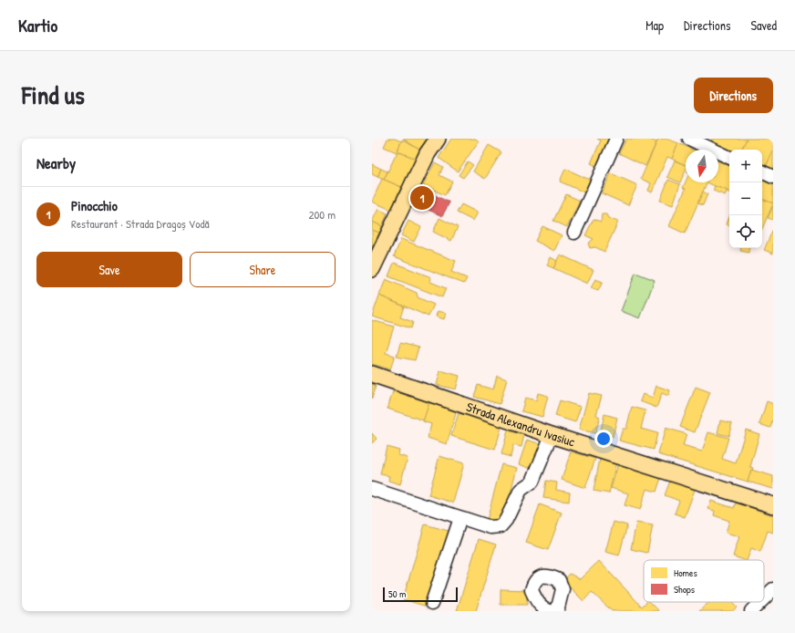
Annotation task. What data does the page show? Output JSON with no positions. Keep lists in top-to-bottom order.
{
  "streets": {
    "main road": ["Strada Alexandru Ivasiuc"]
  },
  "legend": ["Homes", "Shops"],
  "scale_bar": "50 m",
  "north": "bottom",
  "page": {
    "header": "Kartio",
    "nav": ["Map", "Directions", "Saved"],
    "title": "Find us",
    "buttons": [
      "Directions",
      ["Save", "Share"]
    ],
    "heading": "Nearby",
    "map_buttons": ["+", "−"],
    "pins": "1",
    "list": [
      {
        "mark": "1",
        "name": "Pinocchio",
        "note": "Restaurant · Strada Dragoș Vodă",
        "value": "200 m"
      }
    ],
    "scale": "50 m"
  }
}
